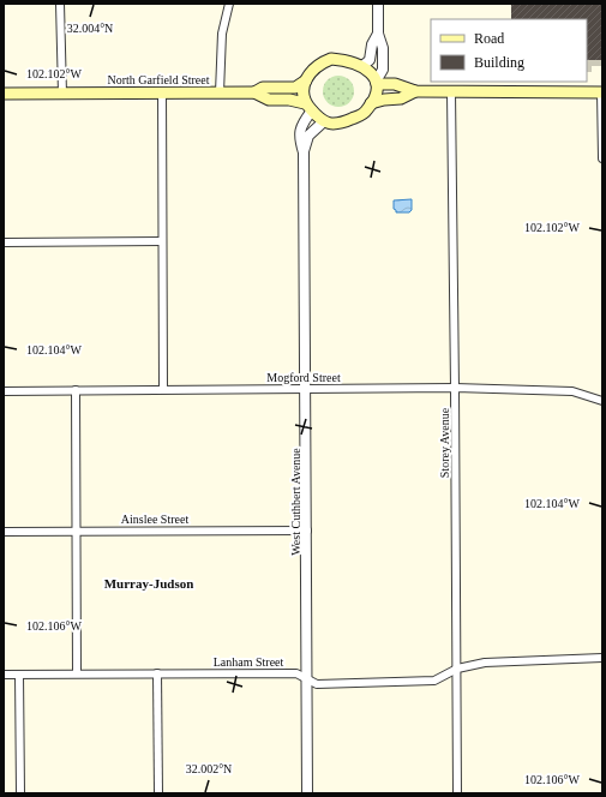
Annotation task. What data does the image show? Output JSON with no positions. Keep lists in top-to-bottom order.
{
  "streets": {
    "main road": ["North Garfield Street"],
    "street": [
      "Mogford Street",
      "Storey Avenue",
      "West Cuthbert Avenue",
      "Ainslee Street",
      "Lanham Street"
    ]
  },
  "crossings": [
    ["Mogford Street", "Storey Avenue"],
    ["Mogford Street", "West Cuthbert Avenue"],
    ["Storey Avenue", "Lanham Street"],
    ["West Cuthbert Avenue", "Ainslee Street"],
    ["West Cuthbert Avenue", "Lanham Street"]
  ],
  "districts": ["Murray-Judson"],
  "legend": ["Road", "Building"],
  "coordinates": [
    "32.004°N",
    "102.102°W",
    "102.104°W",
    "102.106°W",
    "32.002°N"
  ]
}
